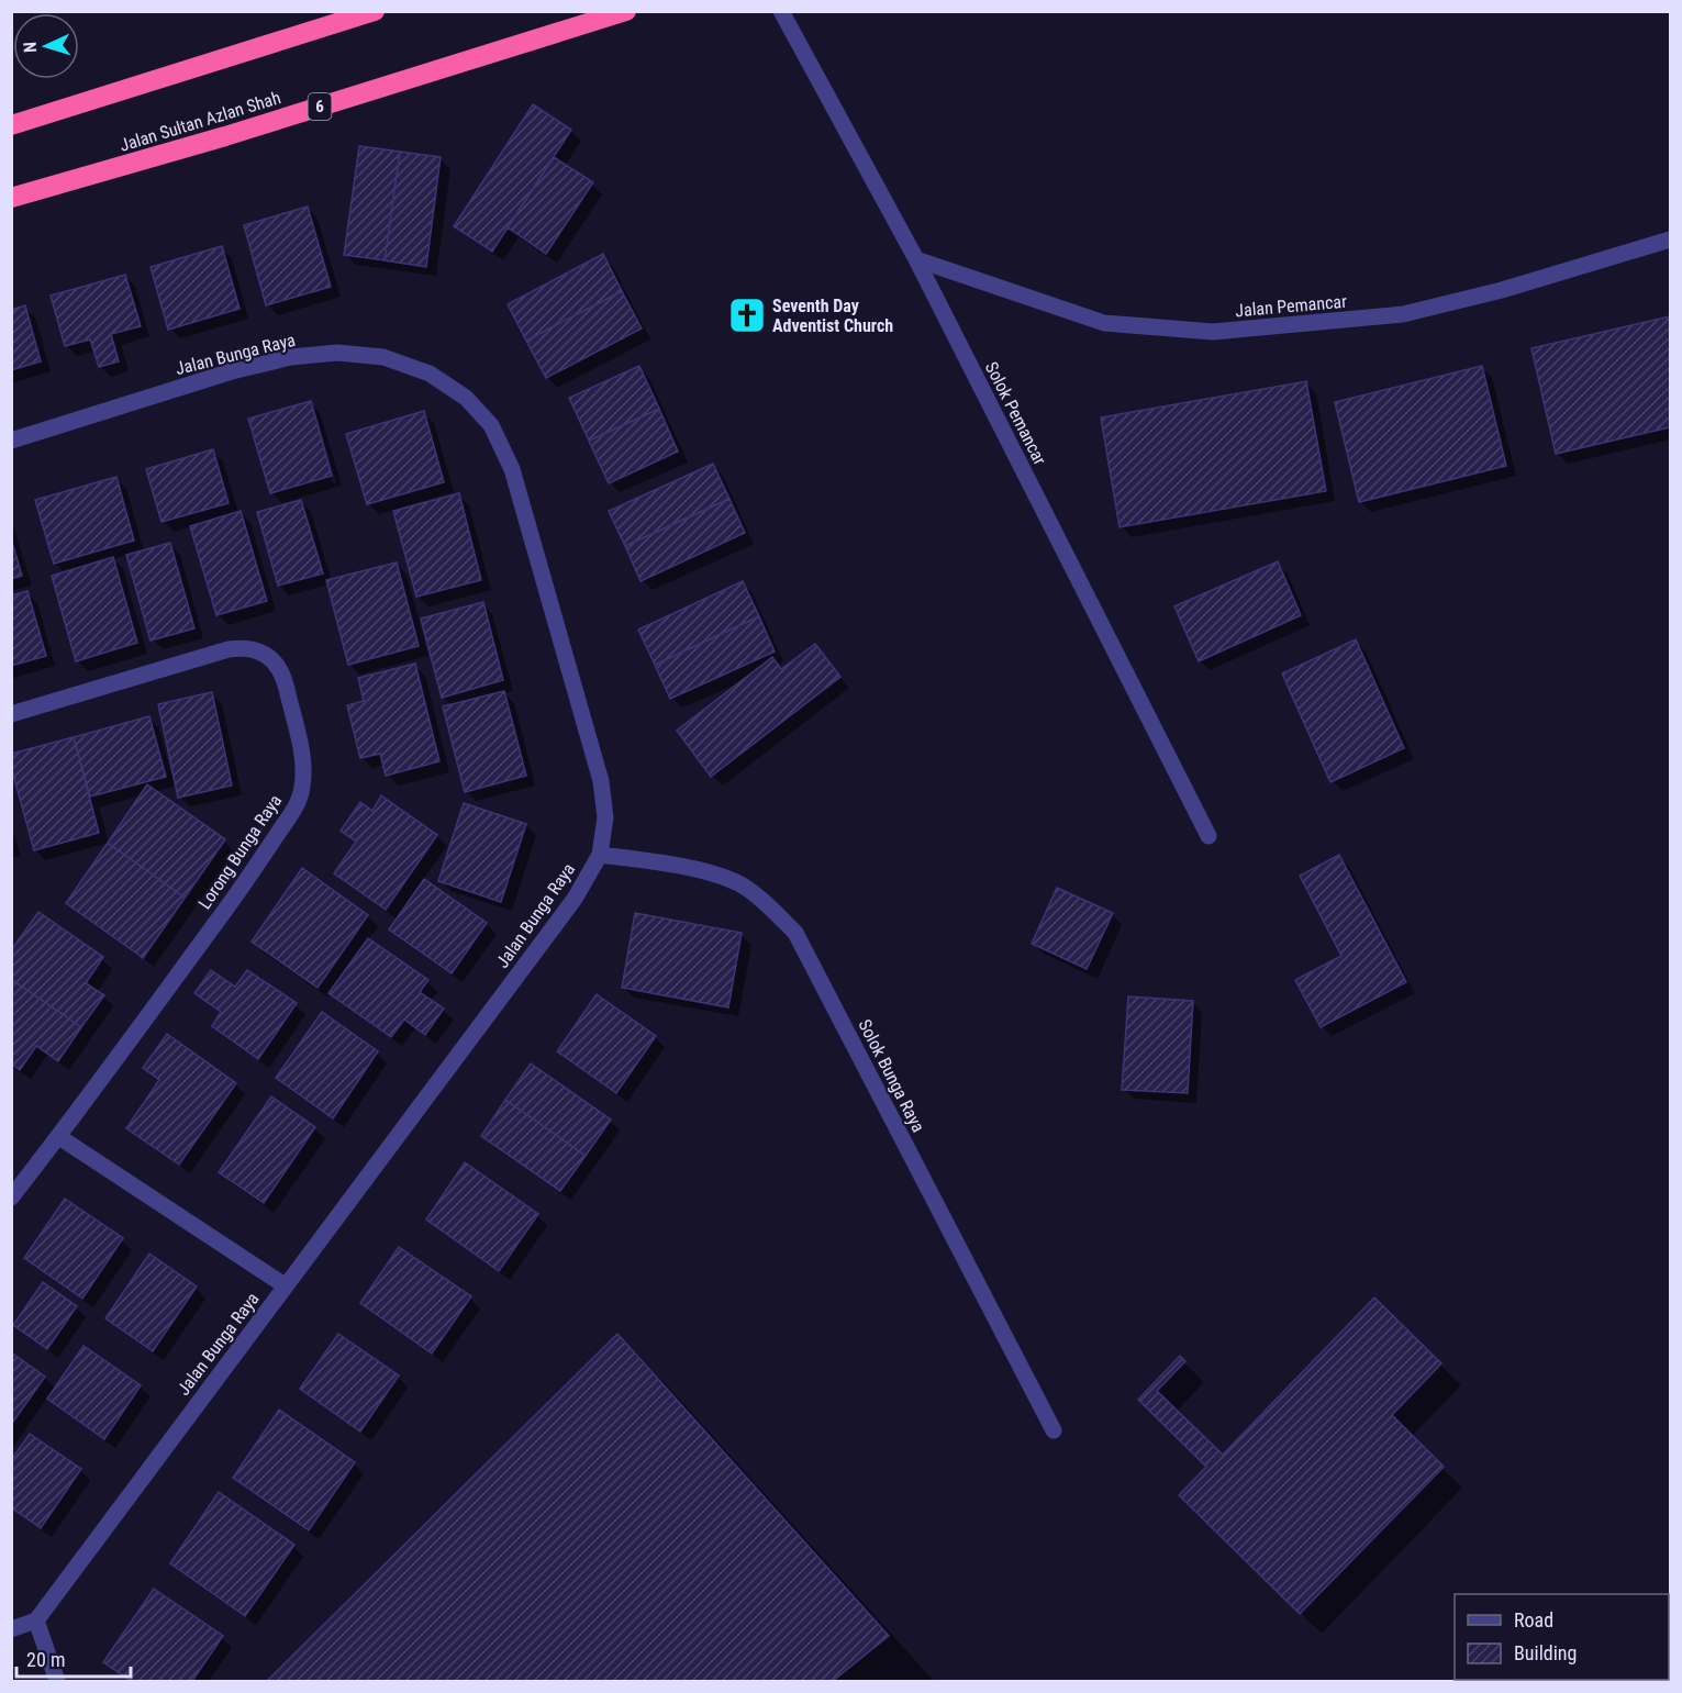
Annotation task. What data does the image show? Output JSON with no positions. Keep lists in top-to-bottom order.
{
  "streets": {
    "highway": ["6", "Jalan Sultan Azlan Shah"],
    "street": [
      "Jalan Pemancar",
      "Jalan Bunga Raya",
      "Solok Pemancar",
      "Lorong Bunga Raya",
      "Solok Bunga Raya"
    ]
  },
  "crossings": [
    ["Jalan Pemancar", "Solok Pemancar"],
    ["Jalan Bunga Raya", "Solok Bunga Raya"]
  ],
  "places": {
    "church": ["Seventh Day Adventist Church"]
  },
  "legend": ["Road", "Building"],
  "scale_bar": "20 m",
  "north": "left"
}
